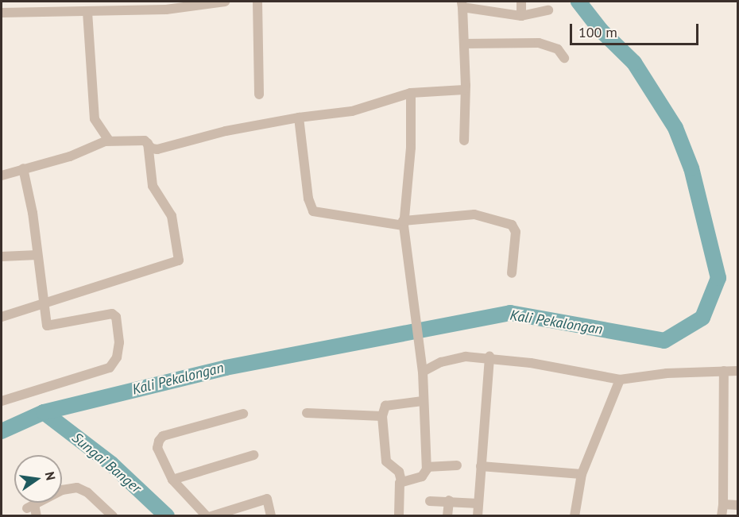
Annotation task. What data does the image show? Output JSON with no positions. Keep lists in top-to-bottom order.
{
  "water": ["Kali Pekalongan", "Sungai Banger"],
  "scale_bar": "100 m",
  "north": "right"
}
